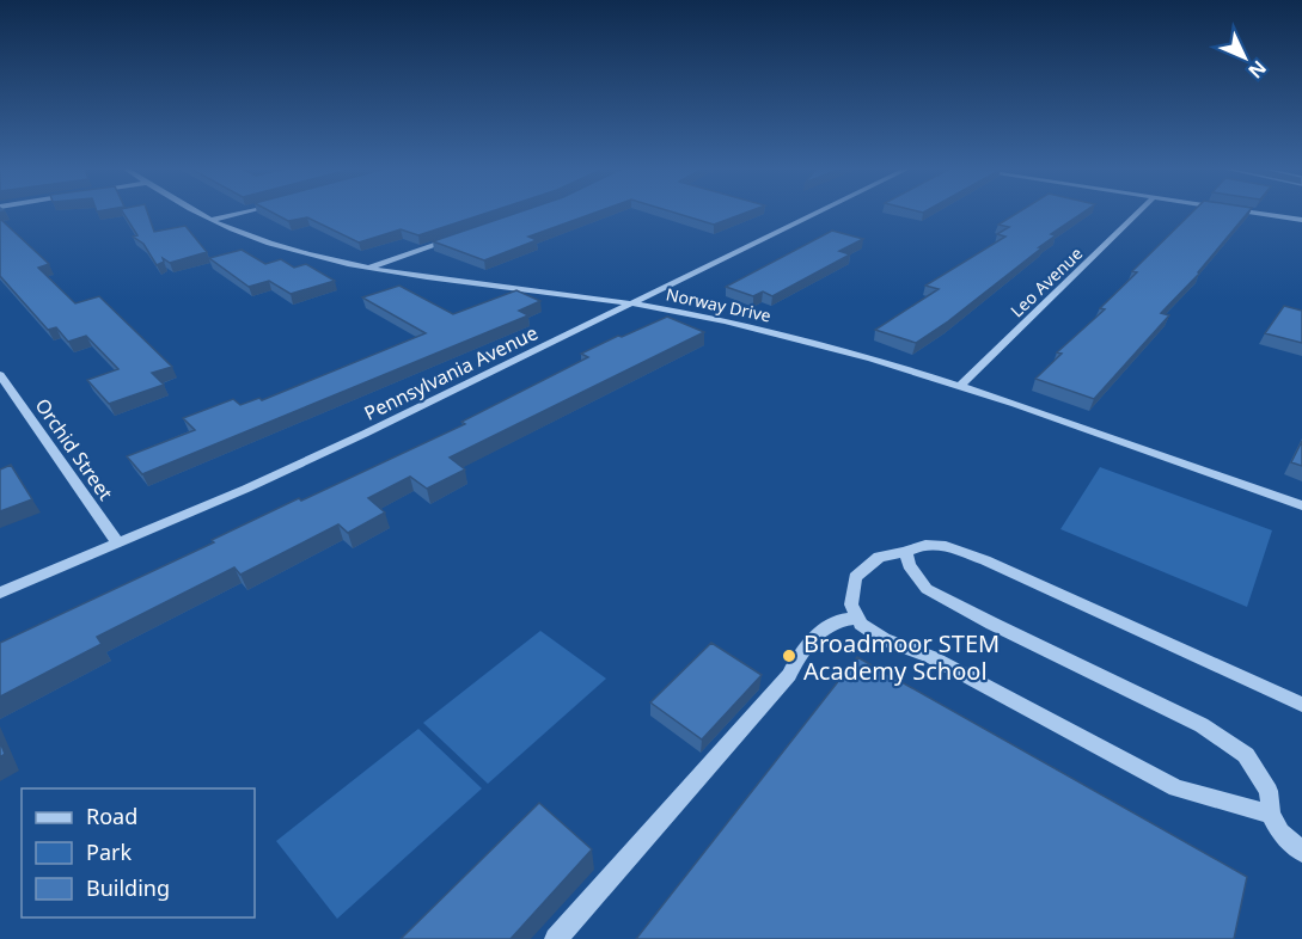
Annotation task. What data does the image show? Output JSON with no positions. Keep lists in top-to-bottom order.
{
  "streets": {
    "street": [
      "Leo Avenue",
      "Norway Drive",
      "Pennsylvania Avenue",
      "Orchid Street"
    ]
  },
  "crossings": [
    ["Leo Avenue", "Norway Drive"],
    ["Norway Drive", "Pennsylvania Avenue"],
    ["Pennsylvania Avenue", "Orchid Street"]
  ],
  "places": ["Broadmoor STEM Academy School"],
  "legend": ["Road", "Park", "Building"],
  "north": "bottom right"
}
